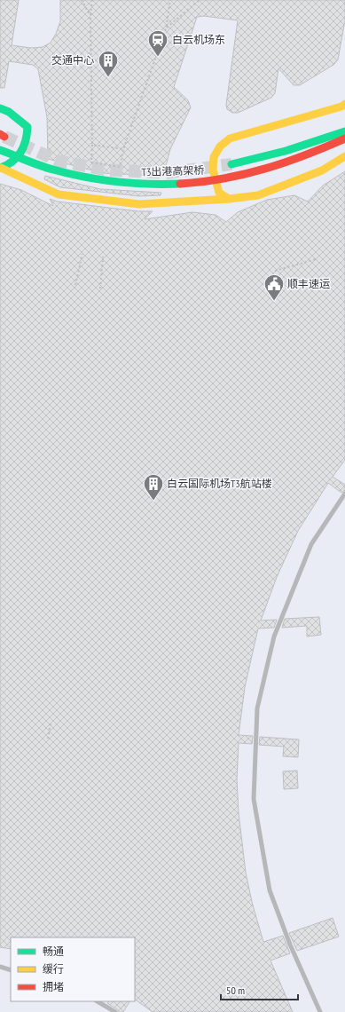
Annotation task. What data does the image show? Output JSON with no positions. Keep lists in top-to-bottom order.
{
  "streets": {
    "main road": ["T3出港高架桥"]
  },
  "places": {
    "station": ["白云机场东"],
    "building": ["交通中心", "白云国际机场T3航站楼"],
    "public building": ["顺丰速运"]
  },
  "legend": ["畅通", "缓行", "拥堵"],
  "scale_bar": "50 m"
}
